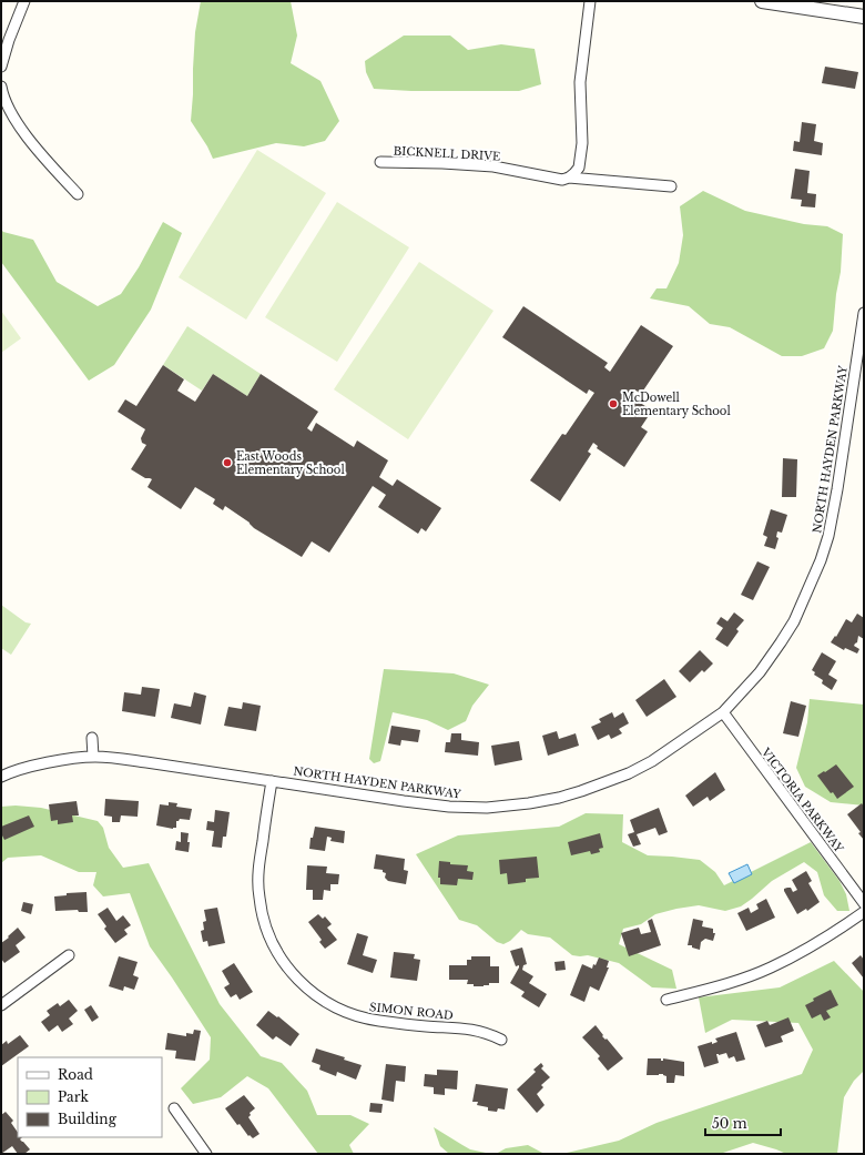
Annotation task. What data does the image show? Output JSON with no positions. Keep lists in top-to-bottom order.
{
  "streets": {
    "street": [
      "BICKNELL DRIVE",
      "NORTH HAYDEN PARKWAY",
      "VICTORIA PARKWAY",
      "SIMON ROAD"
    ]
  },
  "crossings": [
    ["NORTH HAYDEN PARKWAY", "VICTORIA PARKWAY"],
    ["NORTH HAYDEN PARKWAY", "SIMON ROAD"]
  ],
  "places": ["McDowell Elementary School", "East Woods Elementary School"],
  "legend": ["Road", "Park", "Building"],
  "scale_bar": "50 m"
}
